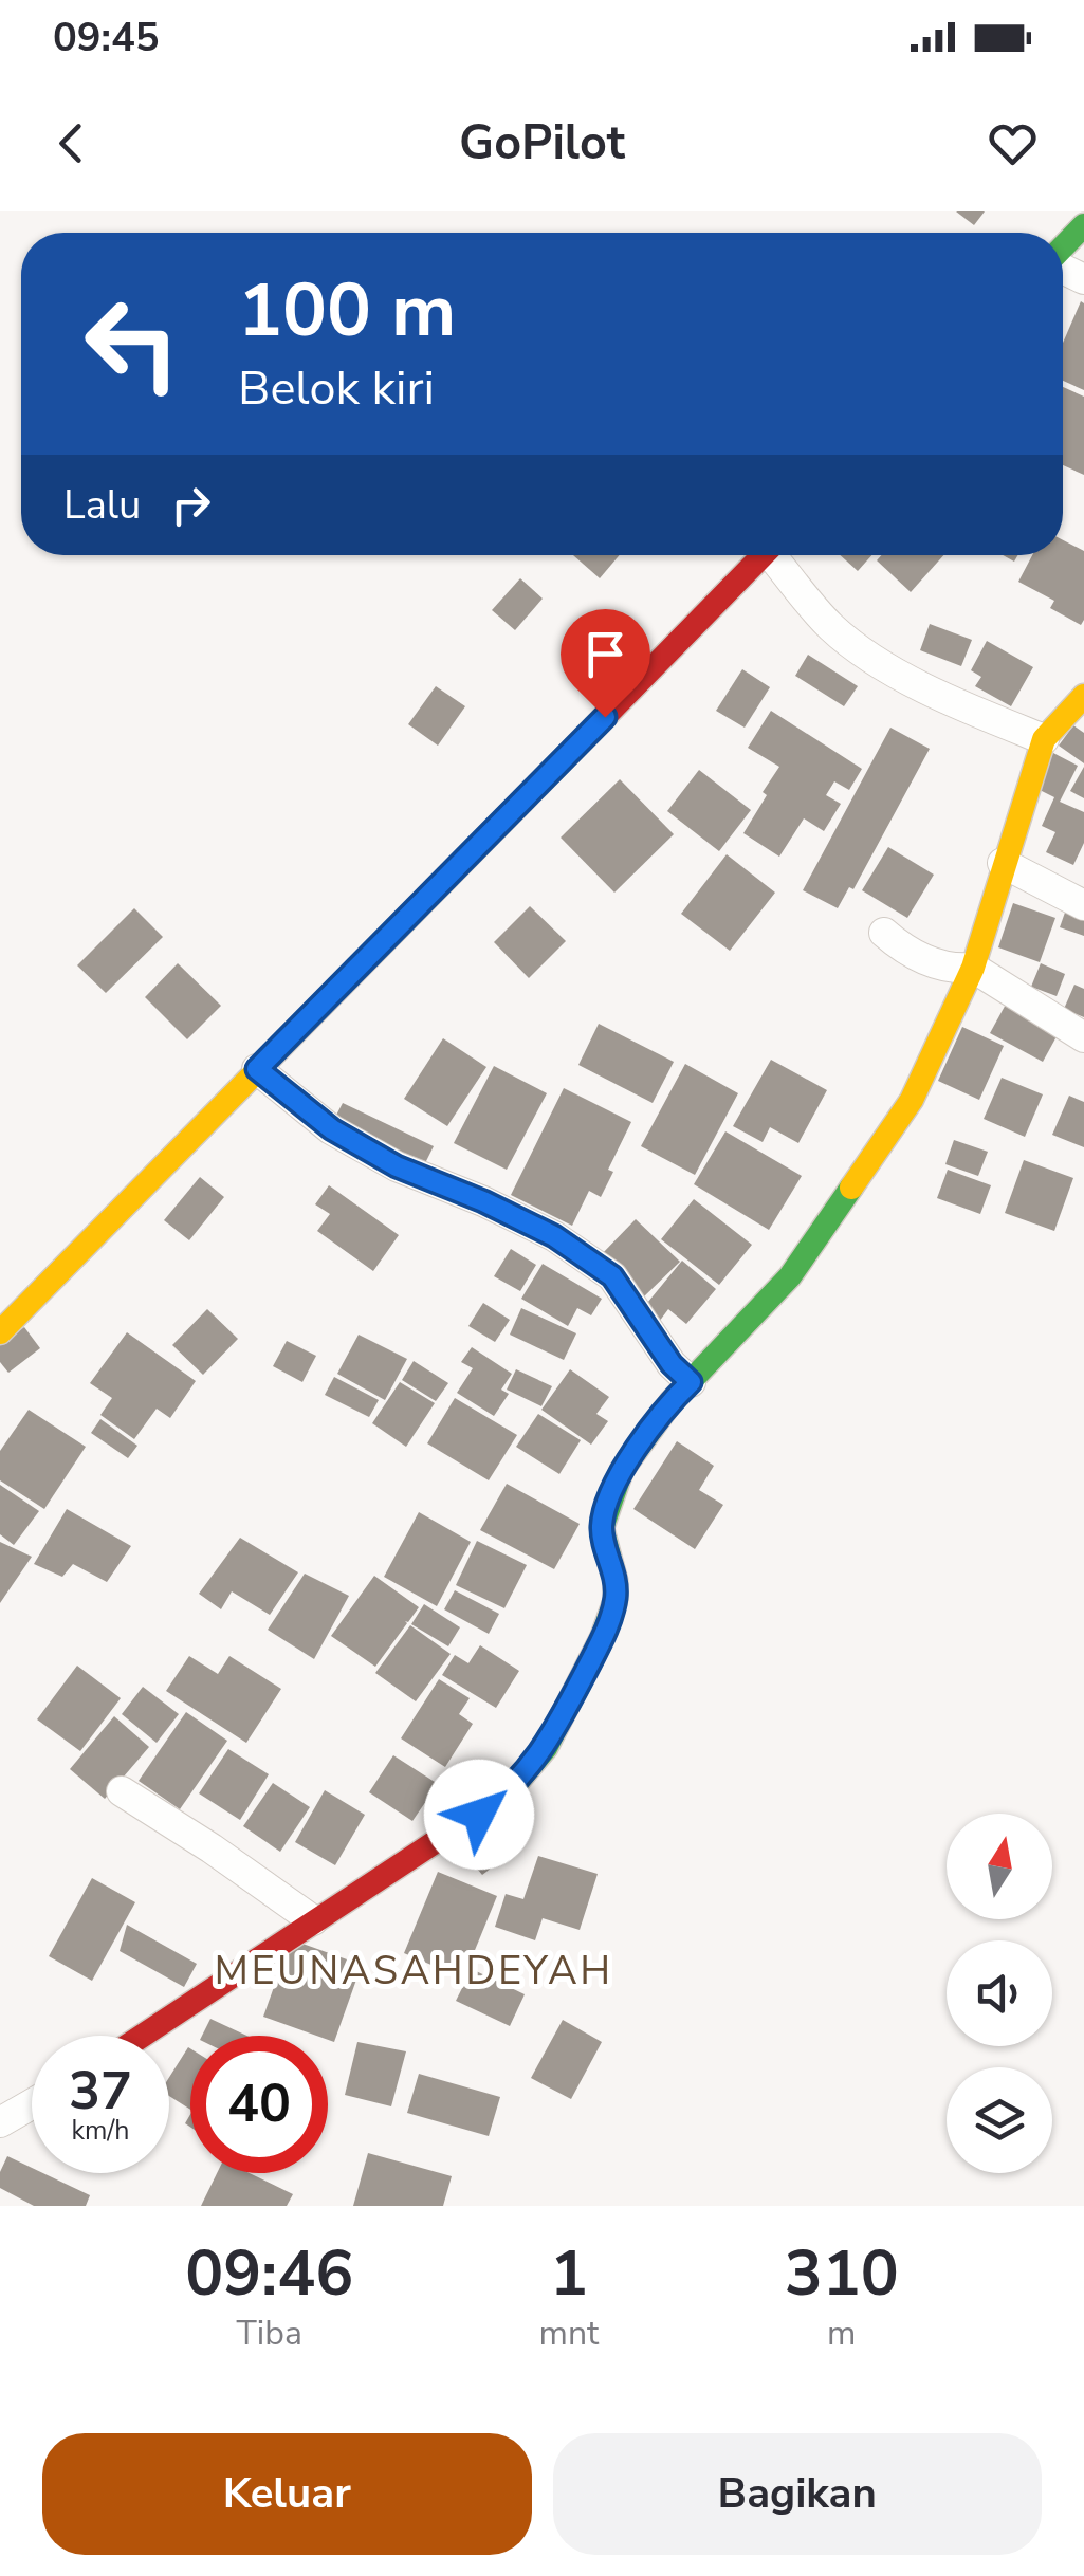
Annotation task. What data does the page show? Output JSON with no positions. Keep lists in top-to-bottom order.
{
  "districts": ["MEUNASAHDEYAH"],
  "north": "top",
  "page": {
    "status": "09:45",
    "header": "GoPilot",
    "turn": ["100 m", "Belok kiri"],
    "then": "Lalu",
    "speed": "37 km/h",
    "limit": "40",
    "eta": [
      "09:46",
      "Tiba",
      "1",
      "mnt",
      "310",
      "m"
    ],
    "buttons": ["Keluar", "Bagikan"]
  }
}
